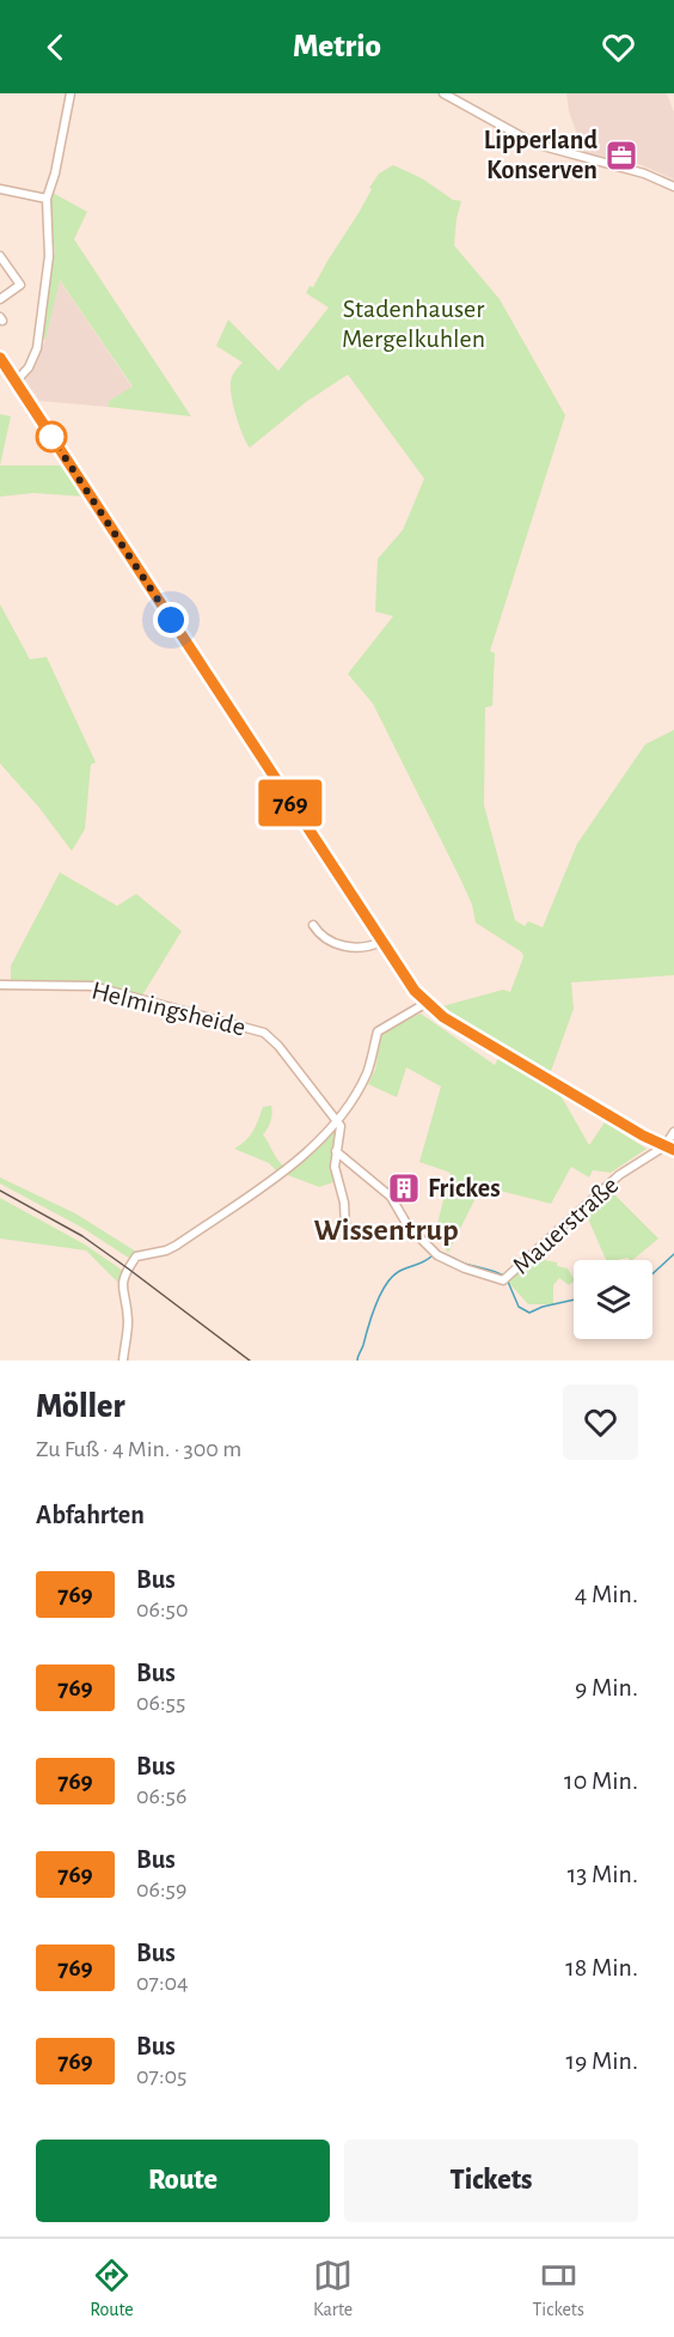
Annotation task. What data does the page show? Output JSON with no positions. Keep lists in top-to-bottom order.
{
  "streets": {
    "street": ["Helmingsheide", "Mauerstraße"]
  },
  "districts": ["Wissentrup"],
  "parks": ["Stadenhauser Mergelkuhlen"],
  "places": {
    "office": ["Lipperland Konserven"],
    "building": ["Frickes"]
  },
  "lines": ["bus line 769"],
  "page": {
    "header": "Metrio",
    "on_map": "769",
    "heading": [
      ["Möller", "Zu Fuß · 4 Min. · 300 m"],
      "Abfahrten"
    ],
    "list": [
      {
        "mark": "769",
        "name": "Bus",
        "note": "06:50",
        "value": "4 Min."
      },
      {
        "mark": "769",
        "name": "Bus",
        "note": "06:55",
        "value": "9 Min."
      },
      {
        "mark": "769",
        "name": "Bus",
        "note": "06:56",
        "value": "10 Min."
      },
      {
        "mark": "769",
        "name": "Bus",
        "note": "06:59",
        "value": "13 Min."
      },
      {
        "mark": "769",
        "name": "Bus",
        "note": "07:04",
        "value": "18 Min."
      },
      {
        "mark": "769",
        "name": "Bus",
        "note": "07:05",
        "value": "19 Min."
      }
    ],
    "buttons": ["Route", "Tickets"],
    "tabs": ["Route", "Karte", "Tickets"]
  }
}
